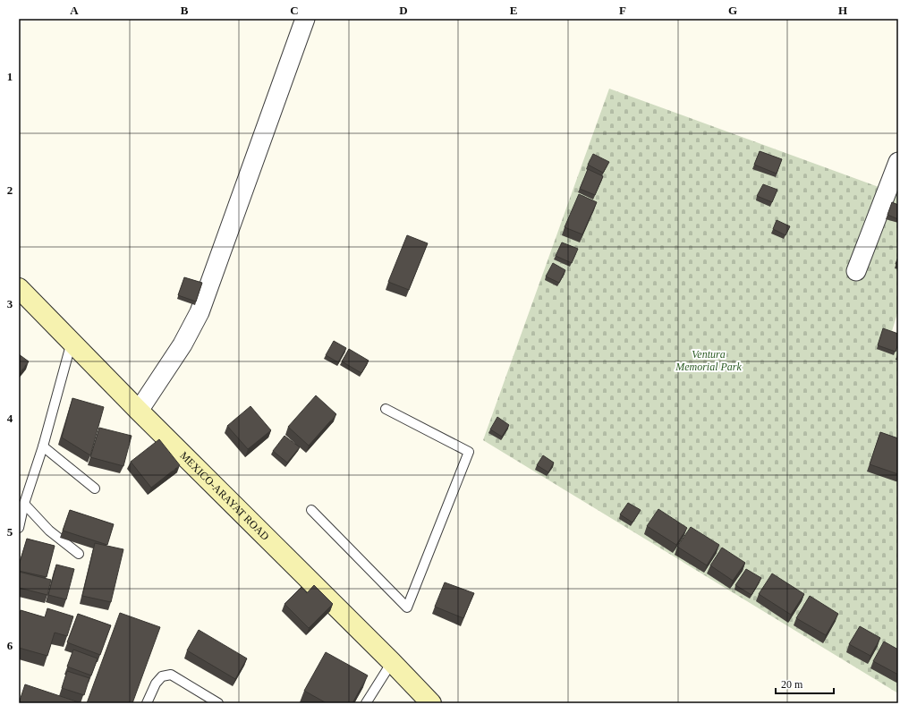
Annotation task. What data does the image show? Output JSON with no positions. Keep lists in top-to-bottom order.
{
  "streets": {
    "main road": ["MEXICO-ARAYAT ROAD"]
  },
  "parks": ["Ventura Memorial Park"],
  "scale_bar": "20 m",
  "grid": {
    "columns": [
      "A",
      "B",
      "C",
      "D",
      "E",
      "F",
      "G",
      "H"
    ],
    "rows": [
      "1",
      "2",
      "3",
      "4",
      "5",
      "6"
    ]
  }
}
